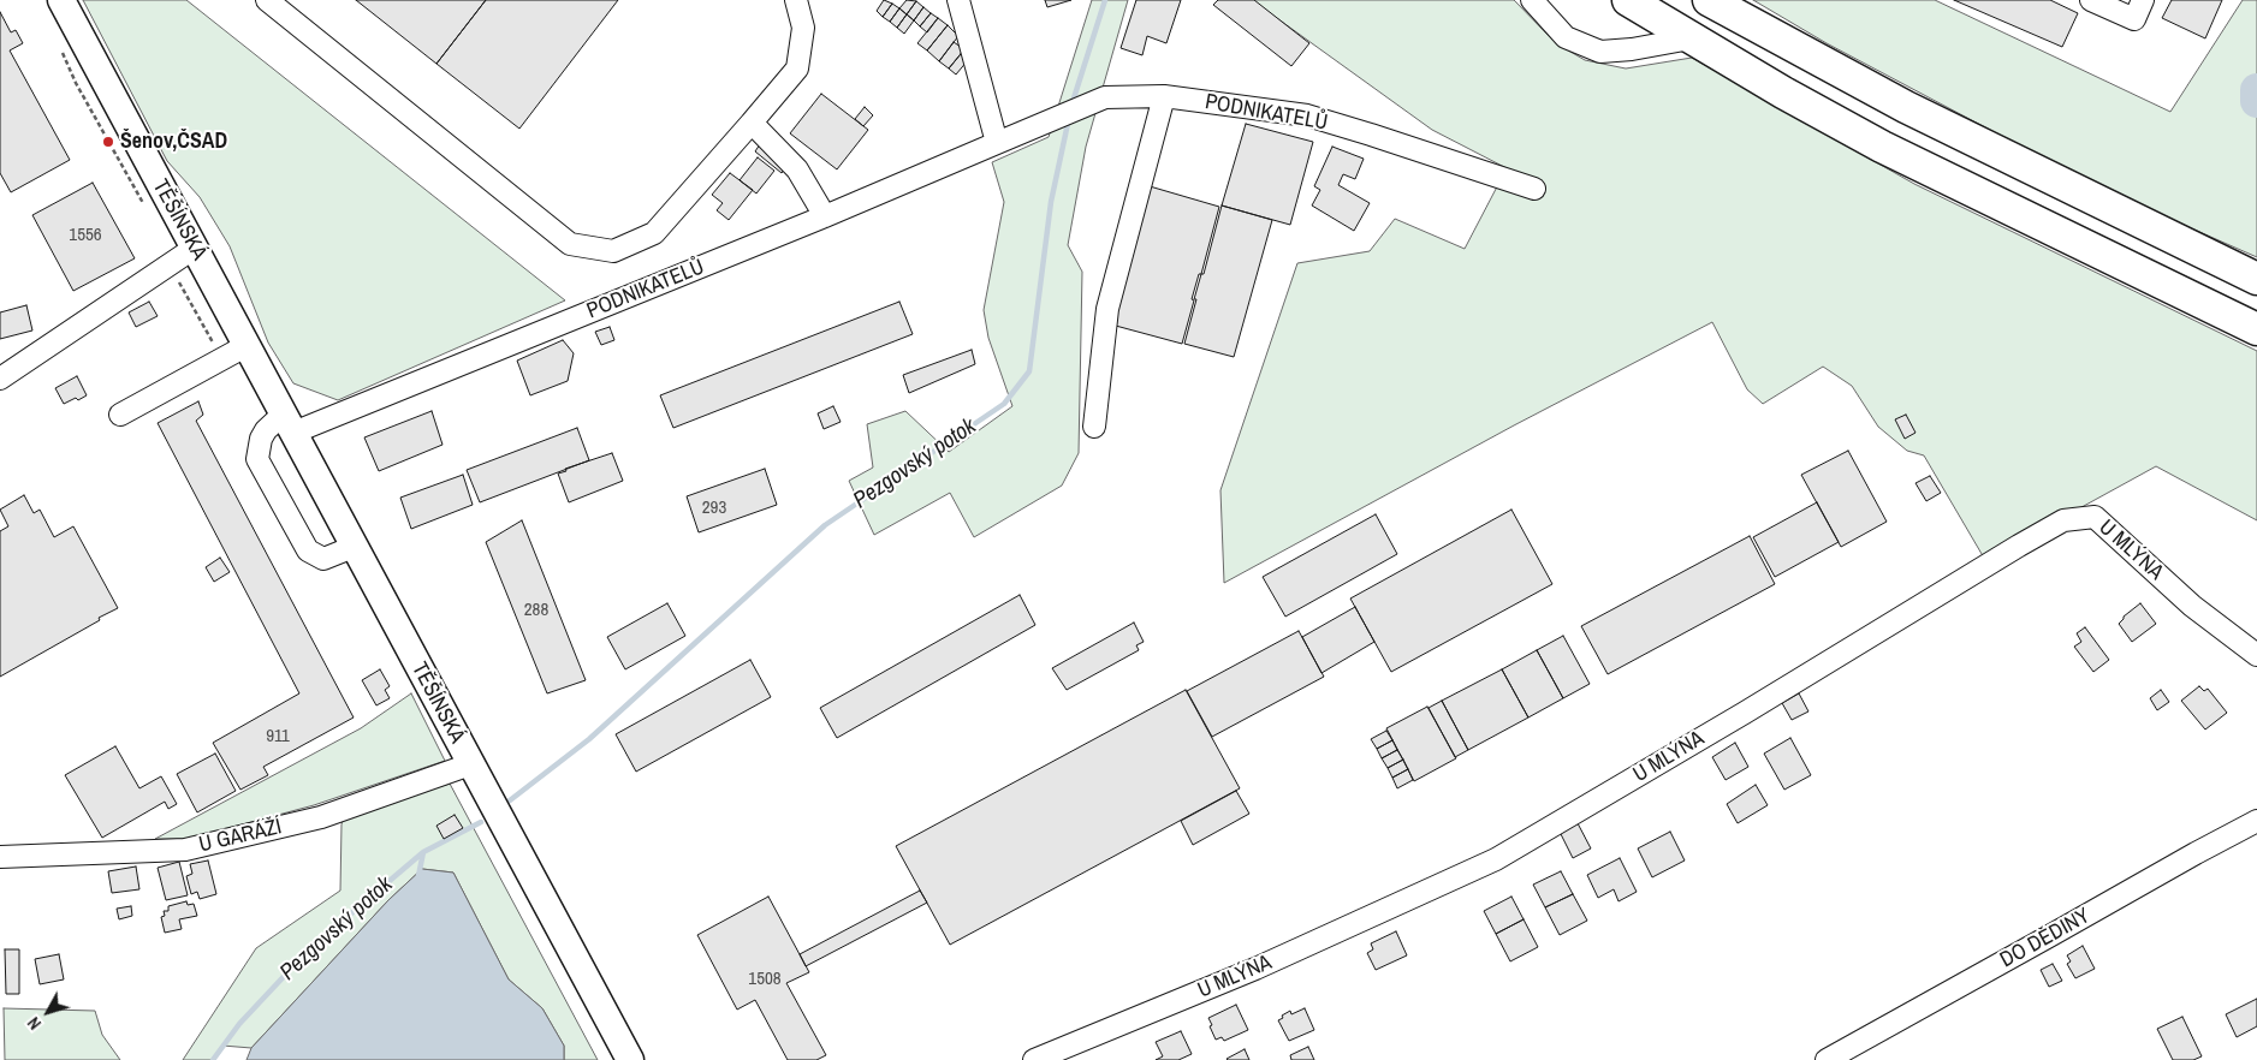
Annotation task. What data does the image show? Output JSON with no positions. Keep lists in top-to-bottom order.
{
  "streets": {
    "main road": ["TĚŠÍNSKÁ"],
    "street": [
      "PODNIKATELŮ",
      "U MLÝNA",
      "U GARÁŽÍ",
      "DO DĚDINY"
    ]
  },
  "crossings": [
    ["PODNIKATELŮ", "TĚŠÍNSKÁ"],
    ["TĚŠÍNSKÁ", "U GARÁŽÍ"]
  ],
  "water": ["Pezgovský potok"],
  "places": ["Šenov,ČSAD"],
  "house_numbers": [
    "1556",
    "293",
    "288",
    "911",
    "1508"
  ],
  "north": "bottom left"
}
